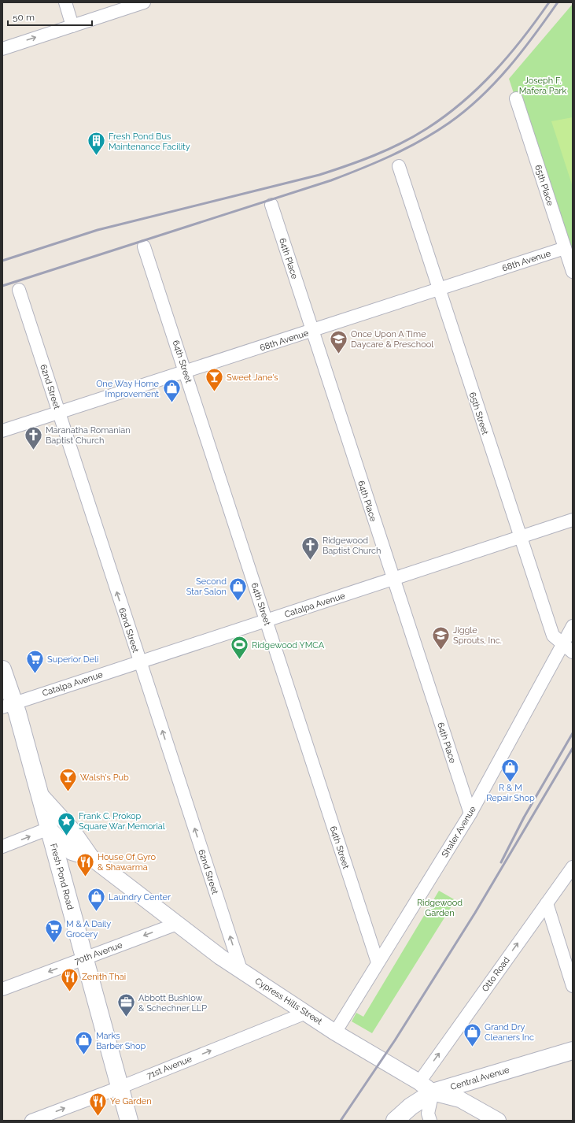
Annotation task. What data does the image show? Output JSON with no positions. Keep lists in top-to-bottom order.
{
  "streets": {
    "main road": ["Fresh Pond Road", "Central Avenue"],
    "street": [
      "65th Place",
      "64th Place",
      "68th Avenue",
      "64th Street",
      "62nd Street",
      "65th Street",
      "Catalpa Avenue",
      "Shaler Avenue",
      "70th Avenue",
      "Otto Road",
      "Cypress Hills Street",
      "71st Avenue"
    ]
  },
  "crossings": [
    ["65th Place", "68th Avenue"],
    ["64th Place", "68th Avenue"],
    ["64th Place", "Catalpa Avenue"],
    ["64th Place", "Shaler Avenue"],
    ["68th Avenue", "64th Street"],
    ["68th Avenue", "62nd Street"],
    ["68th Avenue", "65th Street"],
    ["64th Street", "Catalpa Avenue"],
    ["64th Street", "Shaler Avenue"],
    ["62nd Street", "Catalpa Avenue"],
    ["62nd Street", "Cypress Hills Street"],
    ["65th Street", "Catalpa Avenue"],
    ["65th Street", "Shaler Avenue"],
    ["Catalpa Avenue", "Fresh Pond Road"],
    ["Shaler Avenue", "Cypress Hills Street"],
    ["Fresh Pond Road", "70th Avenue"],
    ["Fresh Pond Road", "Cypress Hills Street"],
    ["Fresh Pond Road", "71st Avenue"],
    ["70th Avenue", "Cypress Hills Street"],
    ["Otto Road", "Cypress Hills Street"],
    ["Cypress Hills Street", "71st Avenue"],
    ["Cypress Hills Street", "Central Avenue"]
  ],
  "one_way": [
    "62nd Street",
    "70th Avenue",
    "Otto Road",
    "71st Avenue"
  ],
  "parks": ["Joseph F. Mafera Park", "Ridgewood Garden"],
  "places": {
    "building": ["Fresh Pond Bus Maintenance Facility"],
    "school or university": ["Once Upon A Time Daycare & Preschool", "Jiggle Sprouts, Inc."],
    "bar": ["Sweet Jane's", "Walsh's Pub"],
    "shop": [
      "One Way Home Improvement",
      "Second Star Salon",
      "R & M Repair Shop",
      "Laundry Center",
      "Grand Dry Cleaners Inc",
      "Marks Barber Shop"
    ],
    "church": ["Maranatha Romanian Baptist Church", "Ridgewood Baptist Church"],
    "sports": ["Ridgewood YMCA"],
    "supermarket": ["Superior Deli", "M & A Daily Grocery"],
    "place": ["Frank C. Prokop Square War Memorial"],
    "restaurant": ["House Of Gyro & Shawarma", "Zenith Thai", "Ye Garden"],
    "office": ["Abbott Bushlow & Schechner LLP"]
  },
  "scale_bar": "50 m"
}
